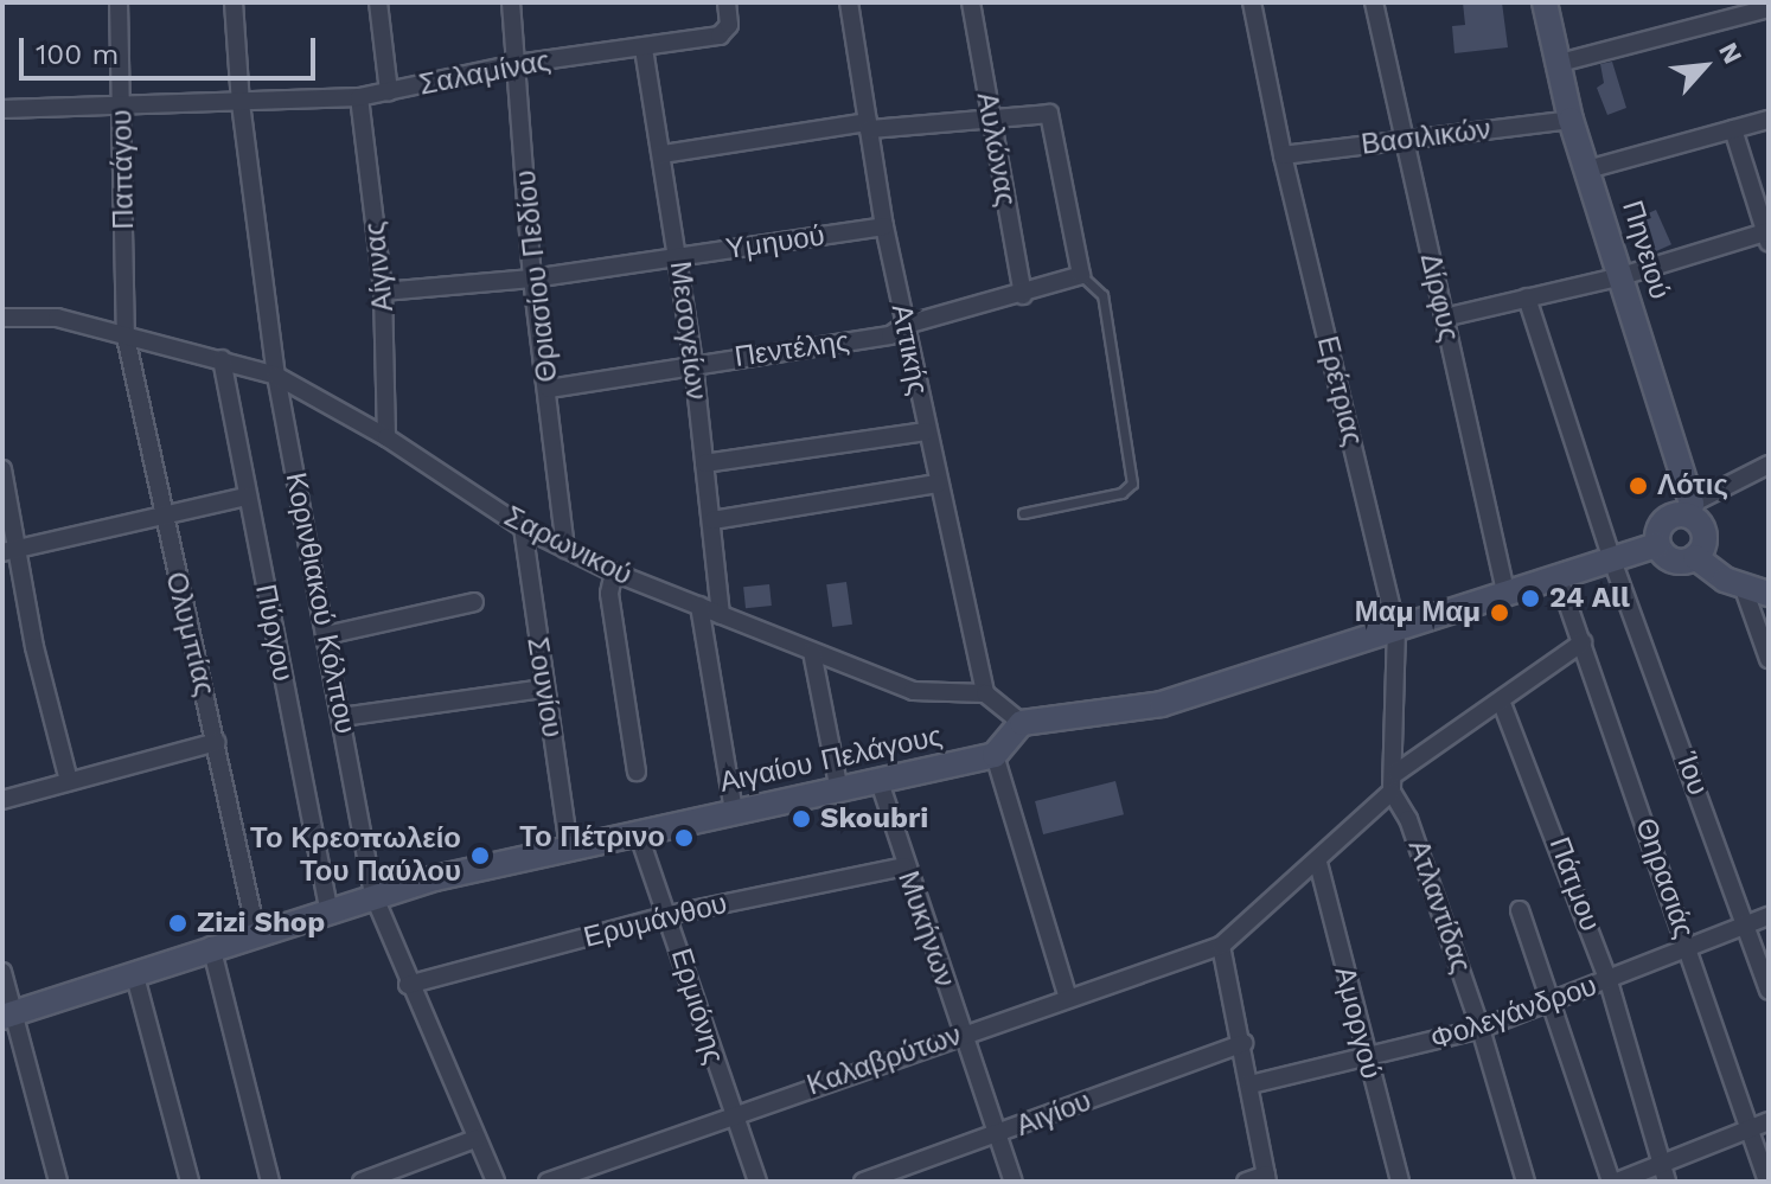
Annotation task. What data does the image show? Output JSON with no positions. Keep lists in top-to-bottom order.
{
  "streets": {
    "main road": ["Πηνειού", "Αιγαίου Πελάγους"],
    "street": [
      "Σαλαμίνας",
      "Βασιλικών",
      "Αυλώνας",
      "Παπάγου",
      "Υμηυού",
      "Αίγινας",
      "Θριασίου Πεδίου",
      "Δίρφυς",
      "Μεσογείων",
      "Πεντέλης",
      "Αττικής",
      "Ερέτριας",
      "Σαρωνικού",
      "Κορινθιακού Κόλπου",
      "Πύργου",
      "Ολυμπίας",
      "Σουνίου",
      "Ίου",
      "Θηρασιάς",
      "Πάτμου",
      "Ατλαντίδας",
      "Ερυμάνθου",
      "Μυκήνων",
      "Ερμιόνης",
      "Φολεγάνδρου",
      "Αμοργού",
      "Καλαβρύτων",
      "Αιγίου"
    ]
  },
  "crossings": [
    ["Σαλαμίνας", "Παπάγου"],
    ["Σαλαμίνας", "Αίγινας"],
    ["Σαλαμίνας", "Θριασίου Πεδίου"],
    ["Σαλαμίνας", "Μεσογείων"],
    ["Σαλαμίνας", "Κορινθιακού Κόλπου"],
    ["Βασιλικών", "Πηνειού"],
    ["Βασιλικών", "Δίρφυς"],
    ["Βασιλικών", "Ερέτριας"],
    ["Αυλώνας", "Πεντέλης"],
    ["Παπάγου", "Σαρωνικού"],
    ["Παπάγου", "Ολυμπίας"],
    ["Υμηυού", "Αίγινας"],
    ["Υμηυού", "Θριασίου Πεδίου"],
    ["Υμηυού", "Μεσογείων"],
    ["Υμηυού", "Αττικής"],
    ["Αίγινας", "Σαρωνικού"],
    ["Θριασίου Πεδίου", "Πεντέλης"],
    ["Θριασίου Πεδίου", "Σαρωνικού"],
    ["Μεσογείων", "Πεντέλης"],
    ["Μεσογείων", "Σαρωνικού"],
    ["Πεντέλης", "Αττικής"],
    ["Αττικής", "Σαρωνικού"],
    ["Σαρωνικού", "Κορινθιακού Κόλπου"],
    ["Σαρωνικού", "Πύργου"],
    ["Σαρωνικού", "Ολυμπίας"],
    ["Σαρωνικού", "Σουνίου"],
    ["Κορινθιακού Κόλπου", "Αιγαίου Πελάγους"],
    ["Κορινθιακού Κόλπου", "Ερυμάνθου"],
    ["Πύργου", "Αιγαίου Πελάγους"],
    ["Ολυμπίας", "Αιγαίου Πελάγους"],
    ["Σουνίου", "Αιγαίου Πελάγους"],
    ["Αιγαίου Πελάγους", "Μυκήνων"],
    ["Αιγαίου Πελάγους", "Ερμιόνης"],
    ["Ίου", "Φολεγάνδρου"],
    ["Θηρασιάς", "Φολεγάνδρου"],
    ["Πάτμου", "Φολεγάνδρου"],
    ["Ατλαντίδας", "Φολεγάνδρου"],
    ["Ερυμάνθου", "Μυκήνων"],
    ["Ερυμάνθου", "Ερμιόνης"],
    ["Μυκήνων", "Καλαβρύτων"],
    ["Μυκήνων", "Αιγίου"],
    ["Ερμιόνης", "Καλαβρύτων"],
    ["Φολεγάνδρου", "Αμοργού"]
  ],
  "places": [
    "Λότις",
    "24 All",
    "Μαμ Μαμ",
    "Skoubri",
    "Το Πέτρινο",
    "Το Κρεοπωλείο Του Παύλου",
    "Zizi Shop"
  ],
  "scale_bar": "100 m",
  "north": "top right"
}
